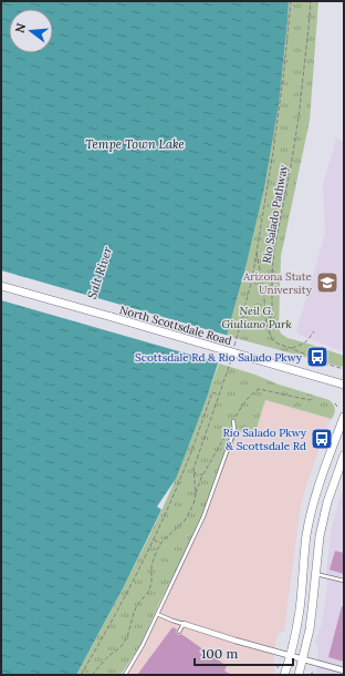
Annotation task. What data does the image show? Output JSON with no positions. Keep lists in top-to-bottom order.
{
  "streets": {
    "main road": ["North Scottsdale Road"],
    "path": ["Rio Salado Pathway"]
  },
  "water": ["Tempe Town Lake", "Salt River"],
  "parks": ["Neil G. Giuliano Park"],
  "places": {
    "school or university": ["Arizona State University"],
    "bus stop": ["Scottsdale Rd & Rio Salado Pkwy", "Rio Salado Pkwy & Scottsdale Rd"]
  },
  "scale_bar": "100 m",
  "north": "left"
}
